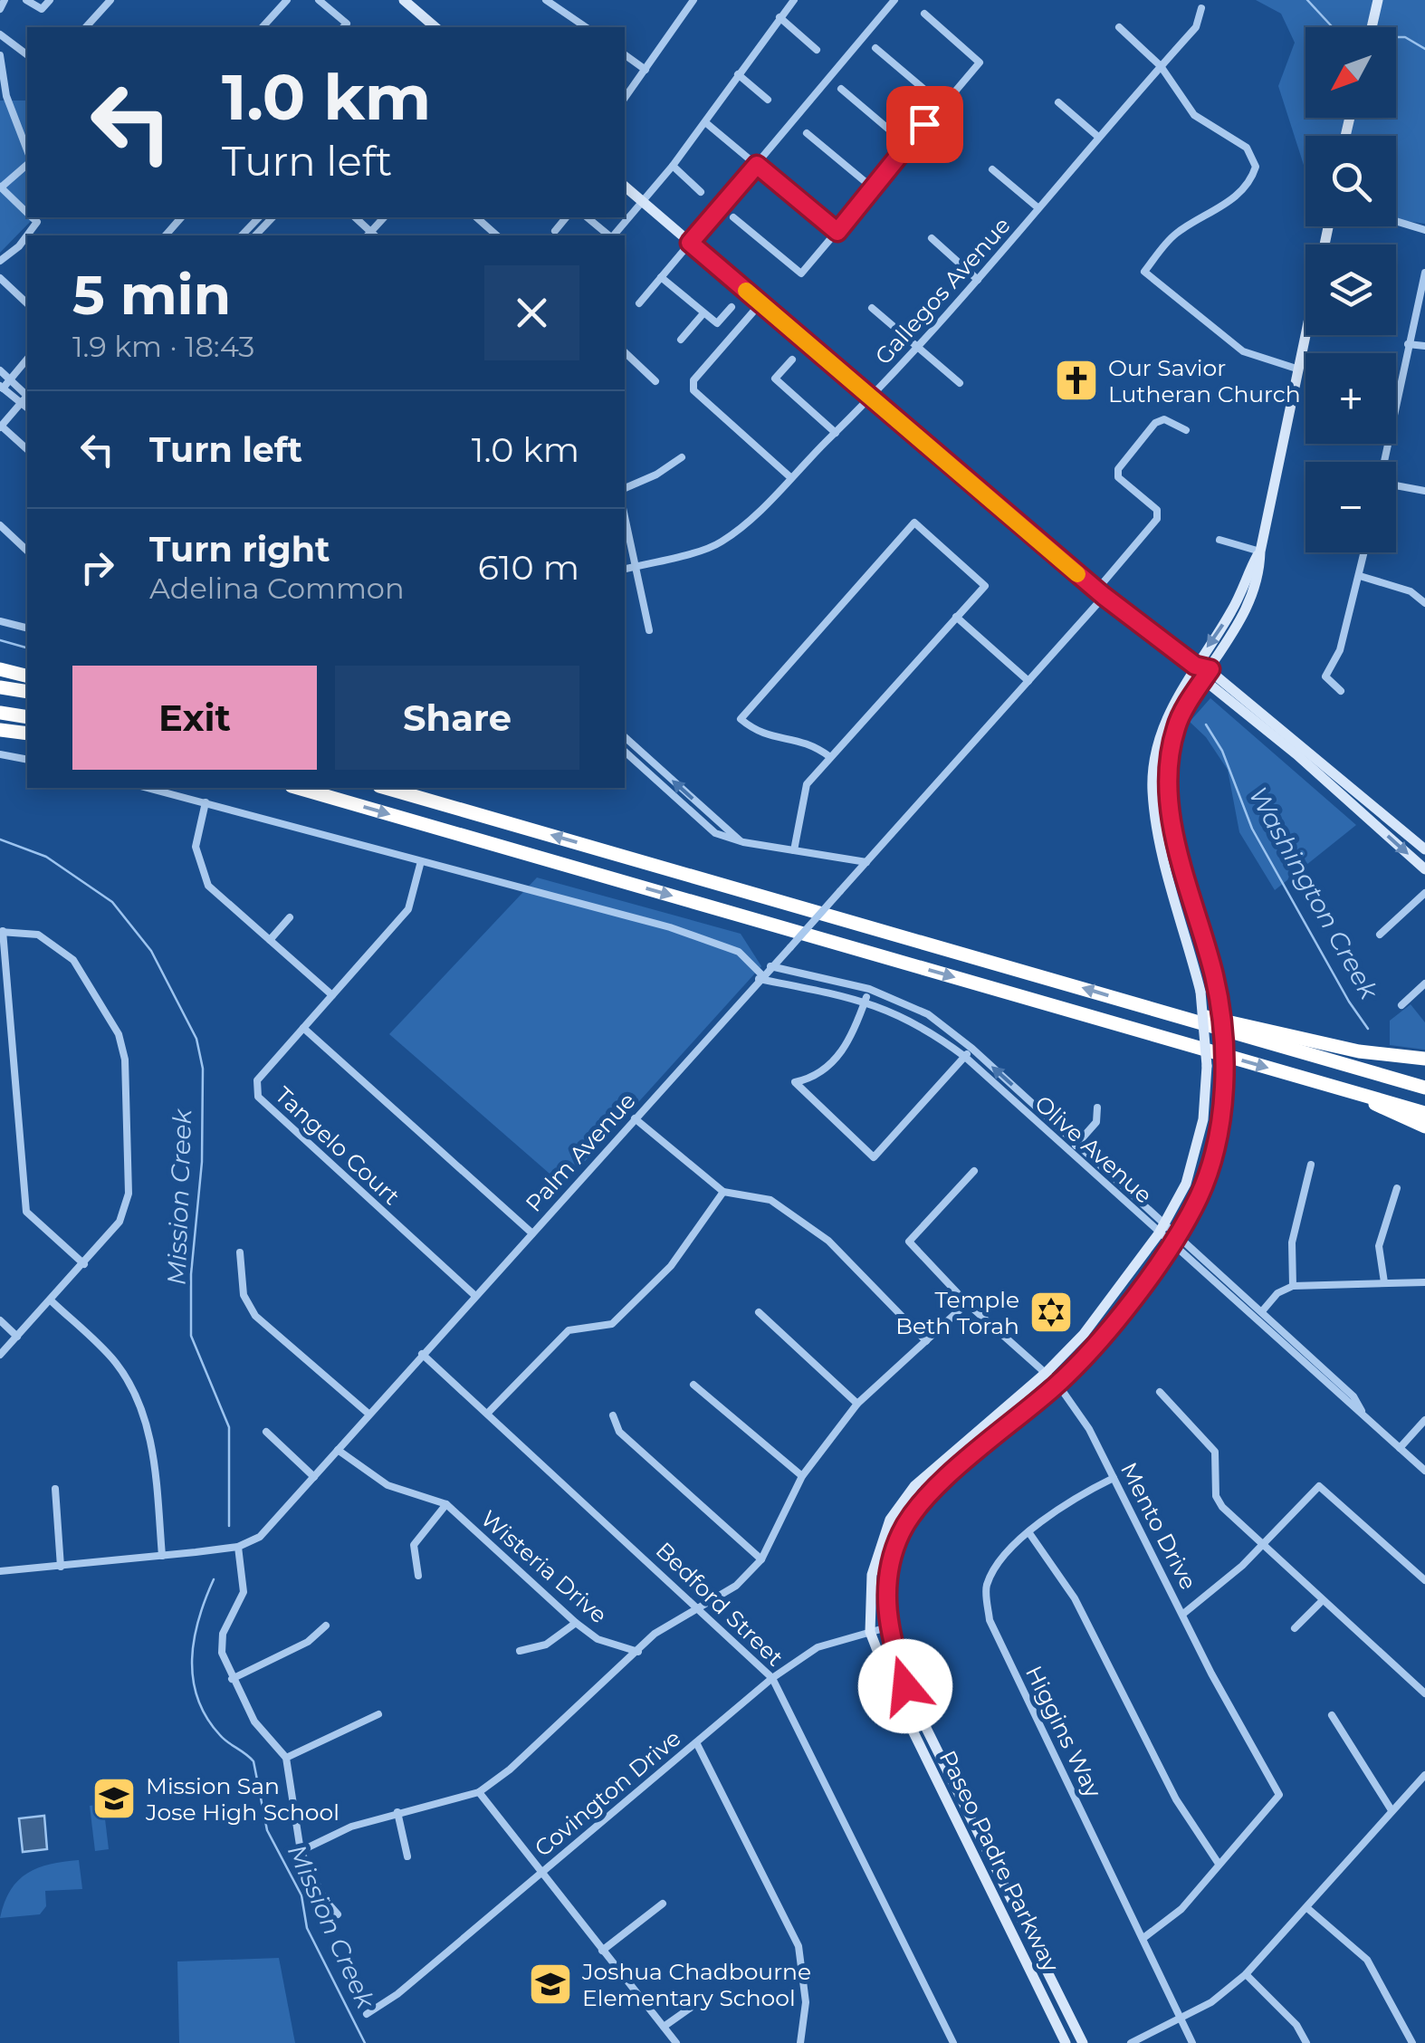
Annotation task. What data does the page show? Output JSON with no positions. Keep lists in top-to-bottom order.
{
  "streets": {
    "main road": ["Paseo Padre Parkway"],
    "street": [
      "Gallegos Avenue",
      "Tangelo Court",
      "Olive Avenue",
      "Palm Avenue",
      "Mento Drive",
      "Wisteria Drive",
      "Bedford Street",
      "Higgins Way",
      "Covington Drive"
    ]
  },
  "crossings": [
    ["Tangelo Court", "Palm Avenue"],
    ["Olive Avenue", "Palm Avenue"],
    ["Olive Avenue", "Paseo Padre Parkway"],
    ["Palm Avenue", "Wisteria Drive"],
    ["Palm Avenue", "Bedford Street"],
    ["Mento Drive", "Higgins Way"],
    ["Mento Drive", "Paseo Padre Parkway"],
    ["Bedford Street", "Covington Drive"],
    ["Covington Drive", "Paseo Padre Parkway"]
  ],
  "water": ["Washington Creek", "Mission Creek"],
  "places": {
    "church": ["Our Savior Lutheran Church"],
    "synagogue": ["Temple Beth Torah"],
    "school or university": ["Mission San Jose High School", "Joshua Chadbourne Elementary School"]
  },
  "north": "bottom left",
  "page": {
    "map_buttons": ["+", "−"],
    "turn": ["1.0 km", "Turn left"],
    "heading": ["5 min", "1.9 km · 18:43"],
    "list": [
      {
        "name": "Turn left",
        "value": "1.0 km"
      },
      {
        "name": "Turn right",
        "note": "Adelina Common",
        "value": "610 m"
      }
    ],
    "buttons": ["Exit", "Share"]
  }
}
